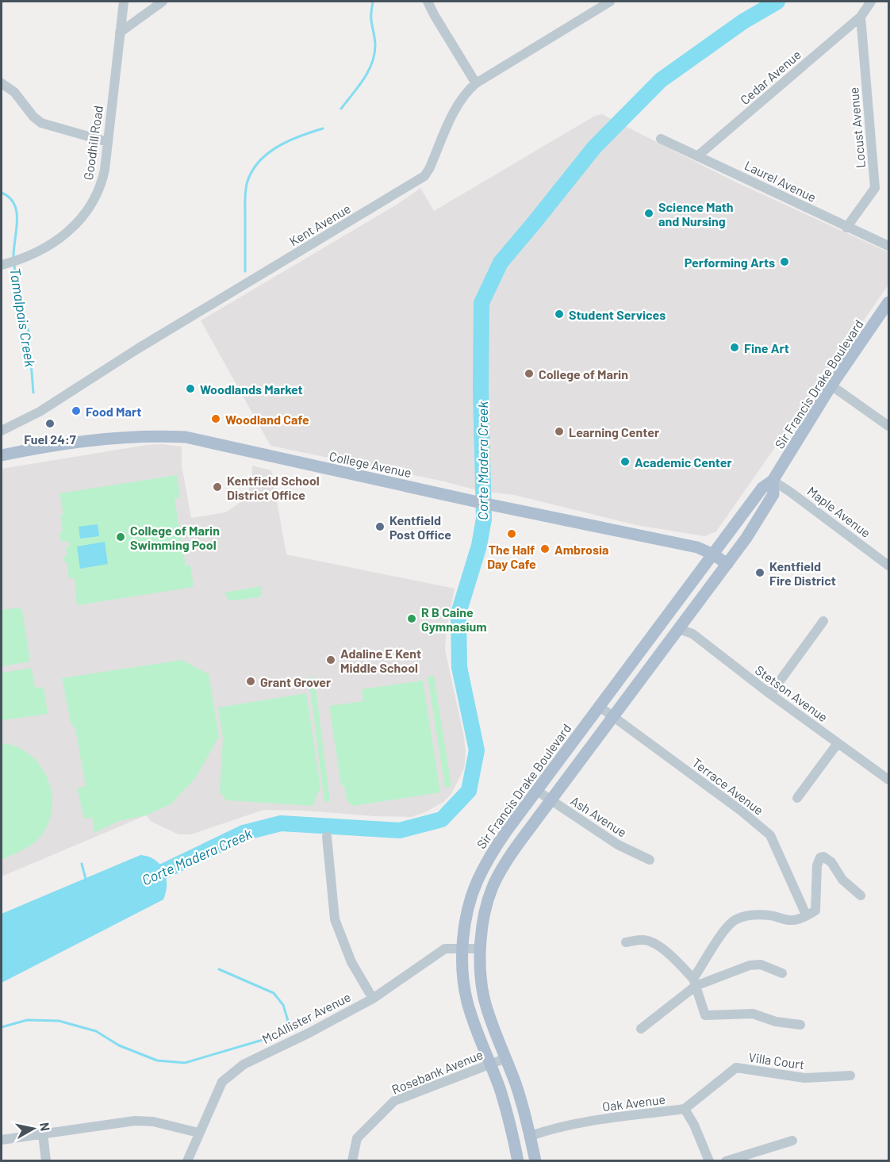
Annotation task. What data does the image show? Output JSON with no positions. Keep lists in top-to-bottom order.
{
  "streets": {
    "main road": ["Sir Francis Drake Boulevard", "College Avenue"],
    "street": [
      "Cedar Avenue",
      "Locust Avenue",
      "Goodhill Road",
      "Laurel Avenue",
      "Kent Avenue",
      "Maple Avenue",
      "Stetson Avenue",
      "Terrace Avenue",
      "Ash Avenue",
      "McAllister Avenue",
      "Villa Court",
      "Rosebank Avenue",
      "Oak Avenue"
    ]
  },
  "crossings": [
    ["Cedar Avenue", "Locust Avenue"],
    ["Cedar Avenue", "Laurel Avenue"],
    ["Locust Avenue", "Laurel Avenue"],
    ["Sir Francis Drake Boulevard", "College Avenue"],
    ["Sir Francis Drake Boulevard", "Maple Avenue"],
    ["Sir Francis Drake Boulevard", "Stetson Avenue"],
    ["Sir Francis Drake Boulevard", "Terrace Avenue"],
    ["Sir Francis Drake Boulevard", "Ash Avenue"],
    ["Sir Francis Drake Boulevard", "McAllister Avenue"],
    ["Sir Francis Drake Boulevard", "Rosebank Avenue"],
    ["Sir Francis Drake Boulevard", "Oak Avenue"],
    ["Villa Court", "Oak Avenue"]
  ],
  "water": ["Tamalpais Creek", "Corte Madera Creek"],
  "places": [
    "Science Math and Nursing",
    "Performing Arts",
    "Student Services",
    "Fine Art",
    "College of Marin",
    "Woodlands Market",
    "Food Mart",
    "Woodland Cafe",
    "Fuel 24:7",
    "Learning Center",
    "Academic Center",
    "Kentfield School District Office",
    "Kentfield Post Office",
    "The Half Day Cafe",
    "College of Marin Swimming Pool",
    "Ambrosia",
    "Kentfield Fire District",
    "R B Caine Gymnasium",
    "Adaline E Kent Middle School",
    "Grant Grover"
  ],
  "north": "right"
}
